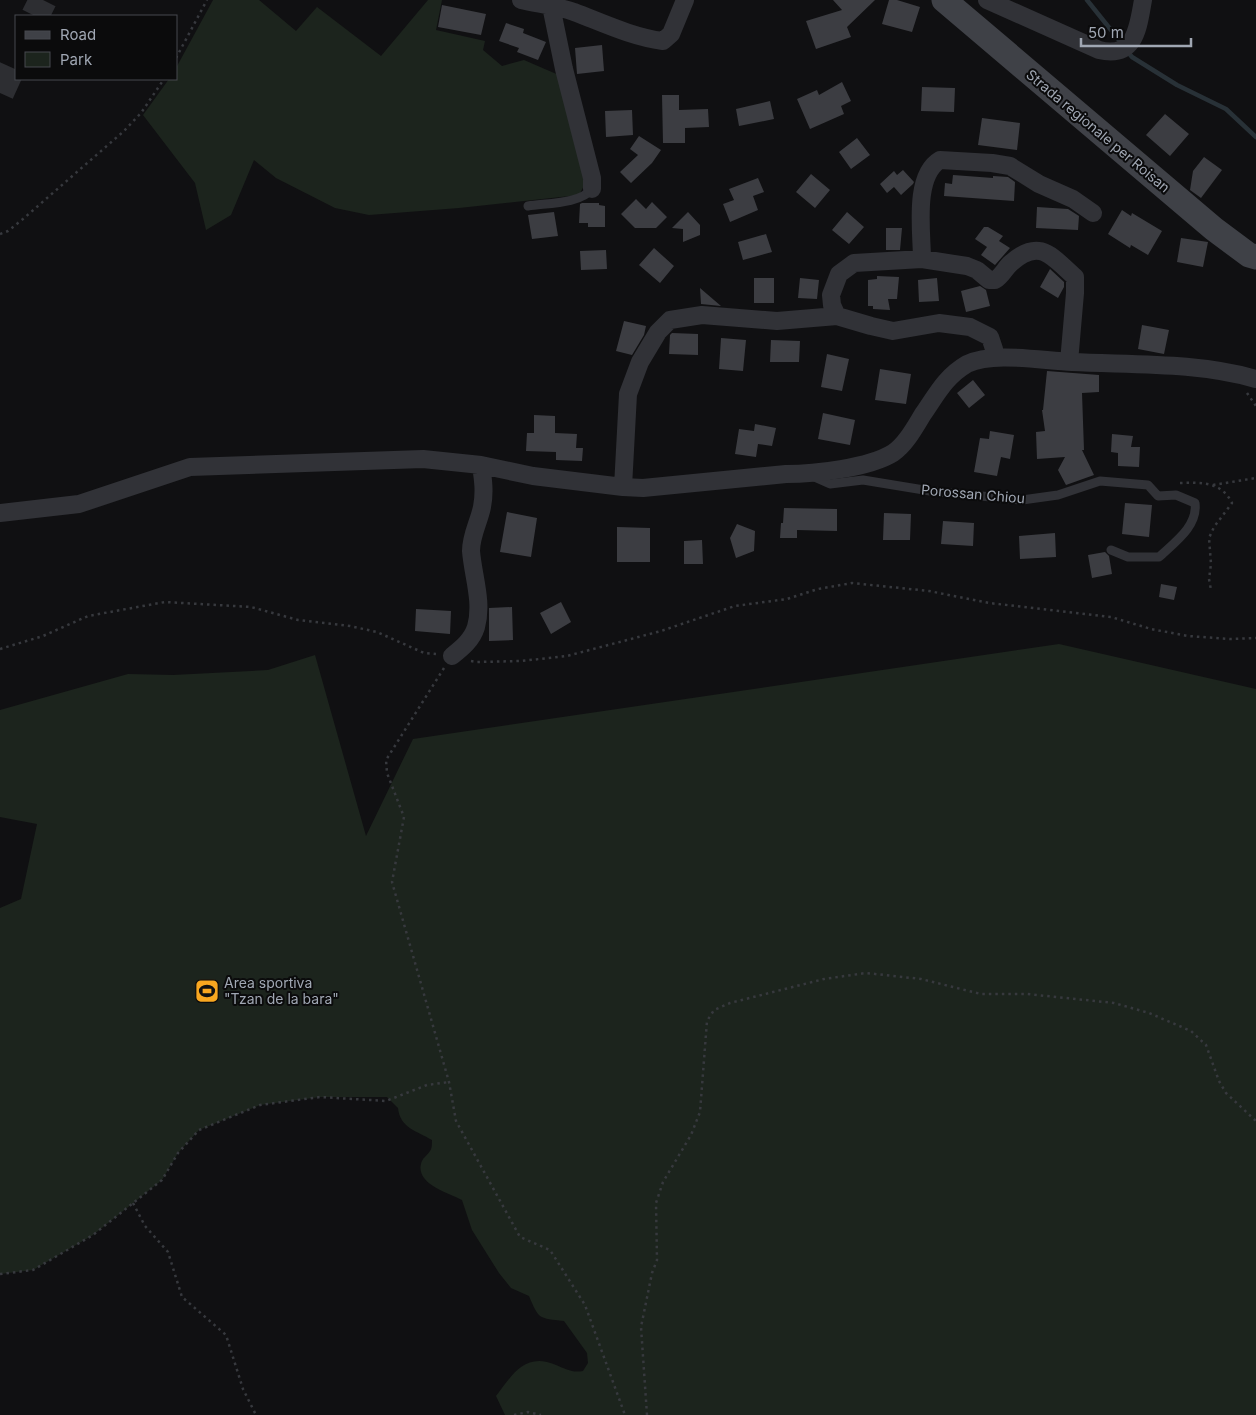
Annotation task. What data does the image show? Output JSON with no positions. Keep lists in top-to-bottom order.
{
  "streets": {
    "main road": ["Strada regionale per Roisan"],
    "street": ["Porossan Chiou"]
  },
  "places": {
    "sports": ["Area sportiva \"Tzan de la bara\""]
  },
  "legend": ["Road", "Park"],
  "scale_bar": "50 m"
}
